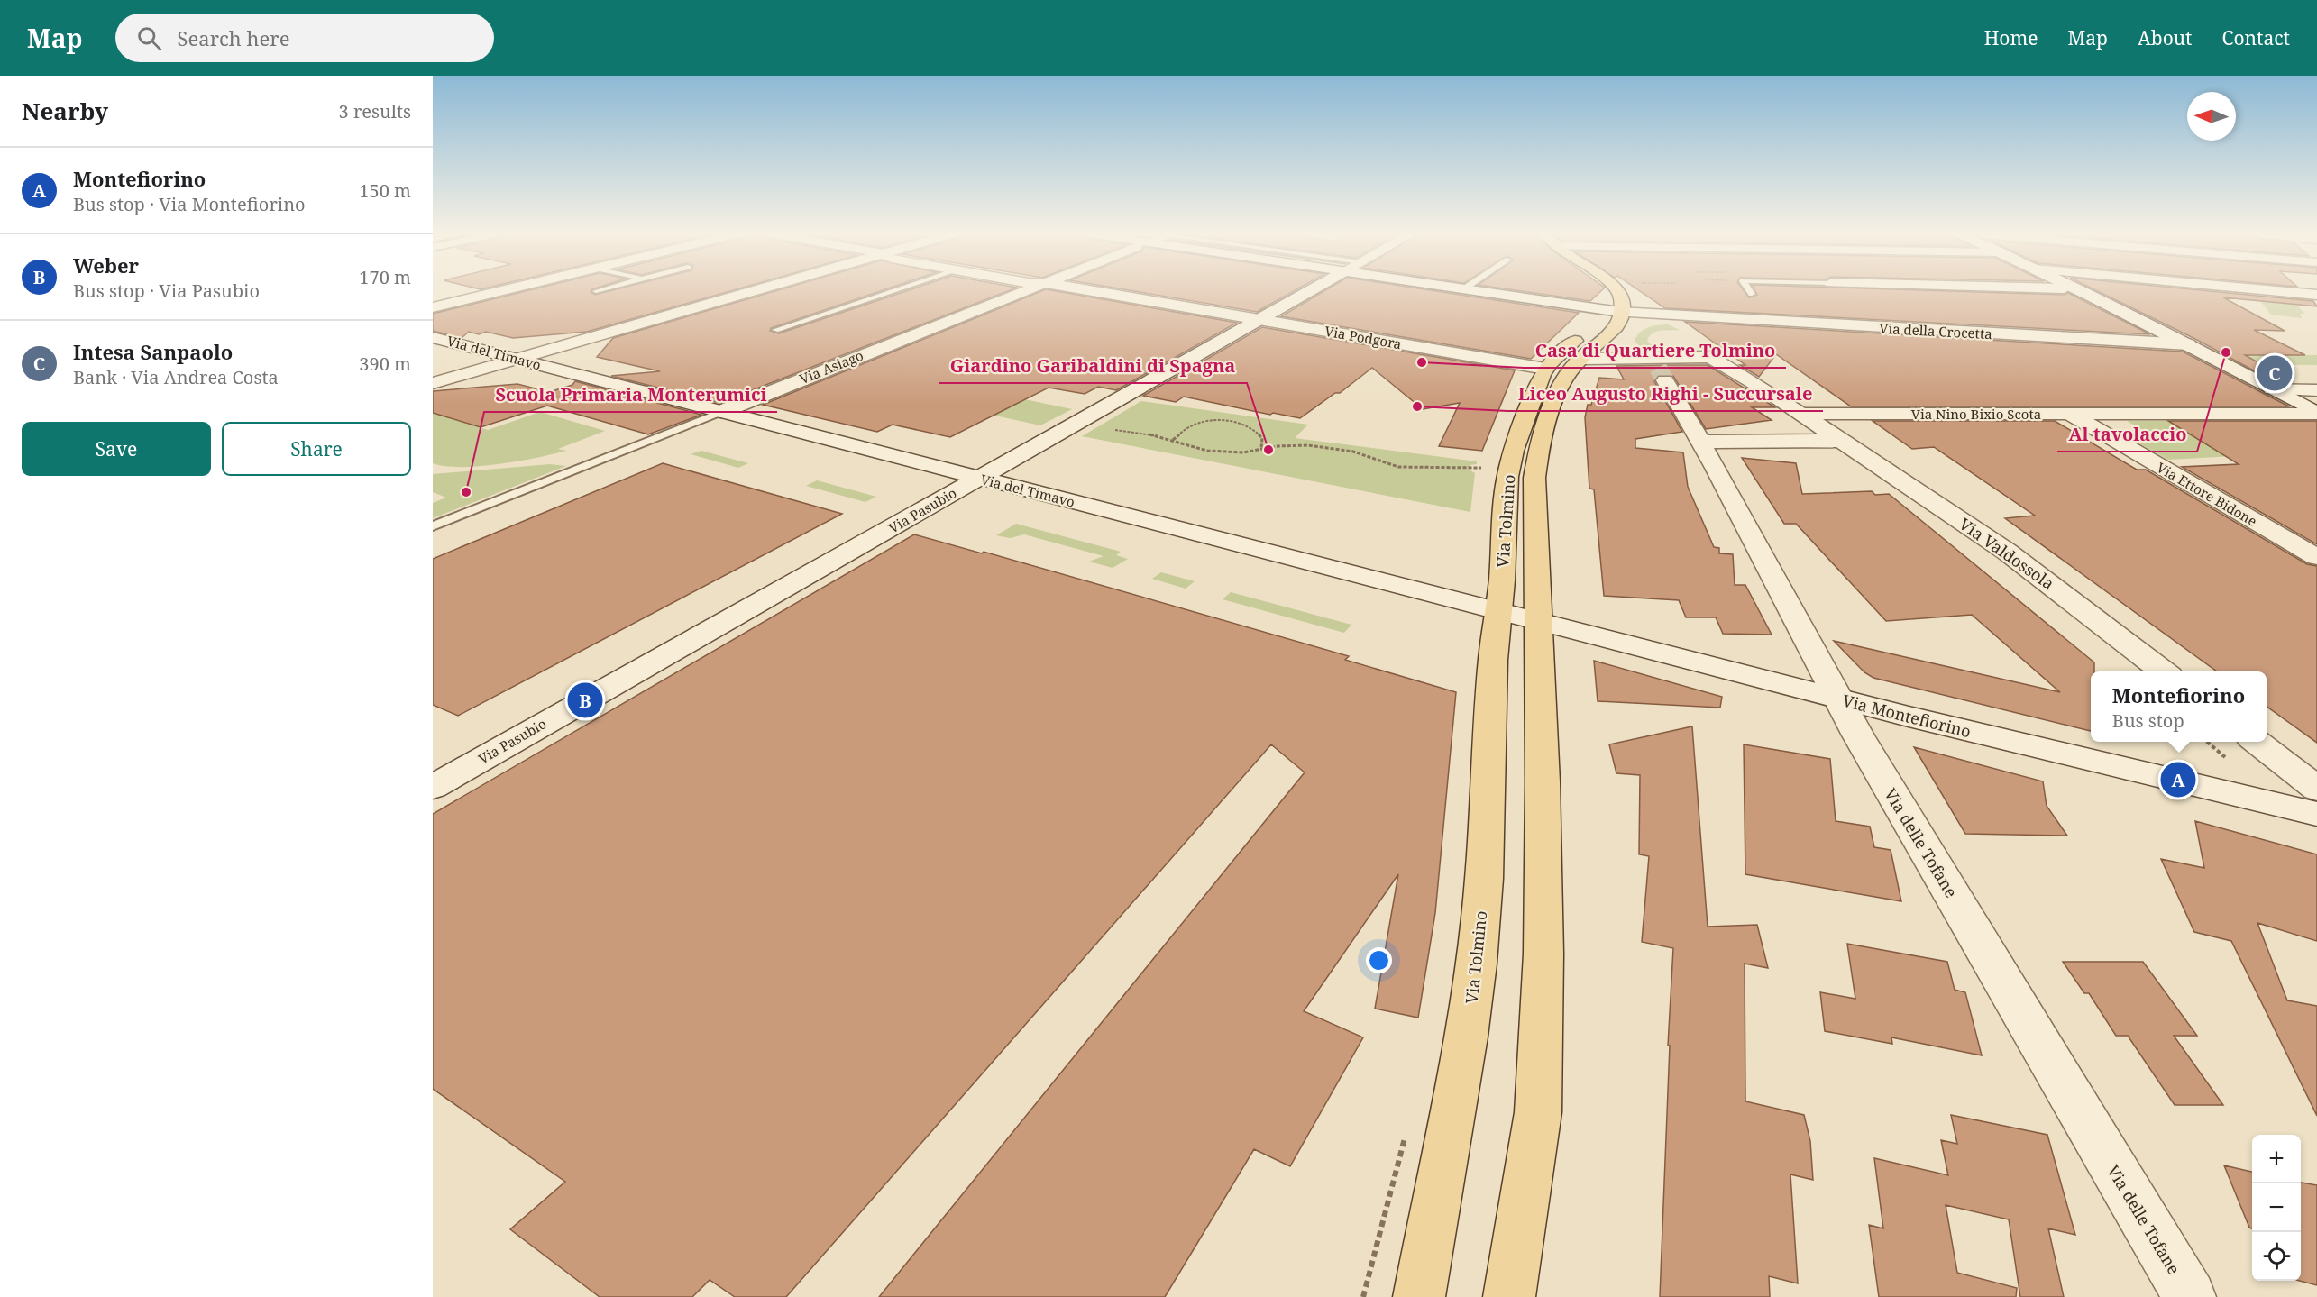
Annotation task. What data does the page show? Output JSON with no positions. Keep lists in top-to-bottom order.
{
  "streets": {
    "main road": ["Via Tolmino"],
    "street": [
      "Via della Crocetta",
      "Via Podgora",
      "Via del Timavo",
      "Via Asiago",
      "Via Nino Bixio Scota",
      "Via Ettore Bidone",
      "Via Pasubio",
      "Via Valdossola",
      "Via Montefiorino",
      "Via delle Tofane"
    ]
  },
  "crossings": [
    ["Via della Crocetta", "Via Tolmino"],
    ["Via Podgora", "Via Pasubio"],
    ["Via Podgora", "Via Tolmino"],
    ["Via del Timavo", "Via Asiago"],
    ["Via del Timavo", "Via Pasubio"],
    ["Via del Timavo", "Via Tolmino"],
    ["Via del Timavo", "Via Montefiorino"],
    ["Via Nino Bixio Scota", "Via Ettore Bidone"],
    ["Via Nino Bixio Scota", "Via Valdossola"],
    ["Via Tolmino", "Via Valdossola"],
    ["Via Tolmino", "Via Montefiorino"],
    ["Via Valdossola", "Via delle Tofane"],
    ["Via Montefiorino", "Via delle Tofane"]
  ],
  "places": [
    "Al tavolaccio",
    "Casa di Quartiere Tolmino",
    "Liceo Augusto Righi - Succursale",
    "Giardino Garibaldini di Spagna",
    "Scuola Primaria Monterumici"
  ],
  "north": "left",
  "page": {
    "header": "Map",
    "search": "Search here",
    "nav": [
      "Home",
      "Map",
      "About",
      "Contact"
    ],
    "heading": ["Nearby", "3 results"],
    "list": [
      {
        "mark": "A",
        "name": "Montefiorino",
        "note": "Bus stop · Via Montefiorino",
        "value": "150 m"
      },
      {
        "mark": "B",
        "name": "Weber",
        "note": "Bus stop · Via Pasubio",
        "value": "170 m"
      },
      {
        "mark": "C",
        "name": "Intesa Sanpaolo",
        "note": "Bank · Via Andrea Costa",
        "value": "390 m"
      }
    ],
    "pins": ["C", "B", "A"],
    "buttons": ["Save", "Share"],
    "popup": ["Montefiorino", "Bus stop"],
    "map_buttons": ["+", "−"]
  }
}
